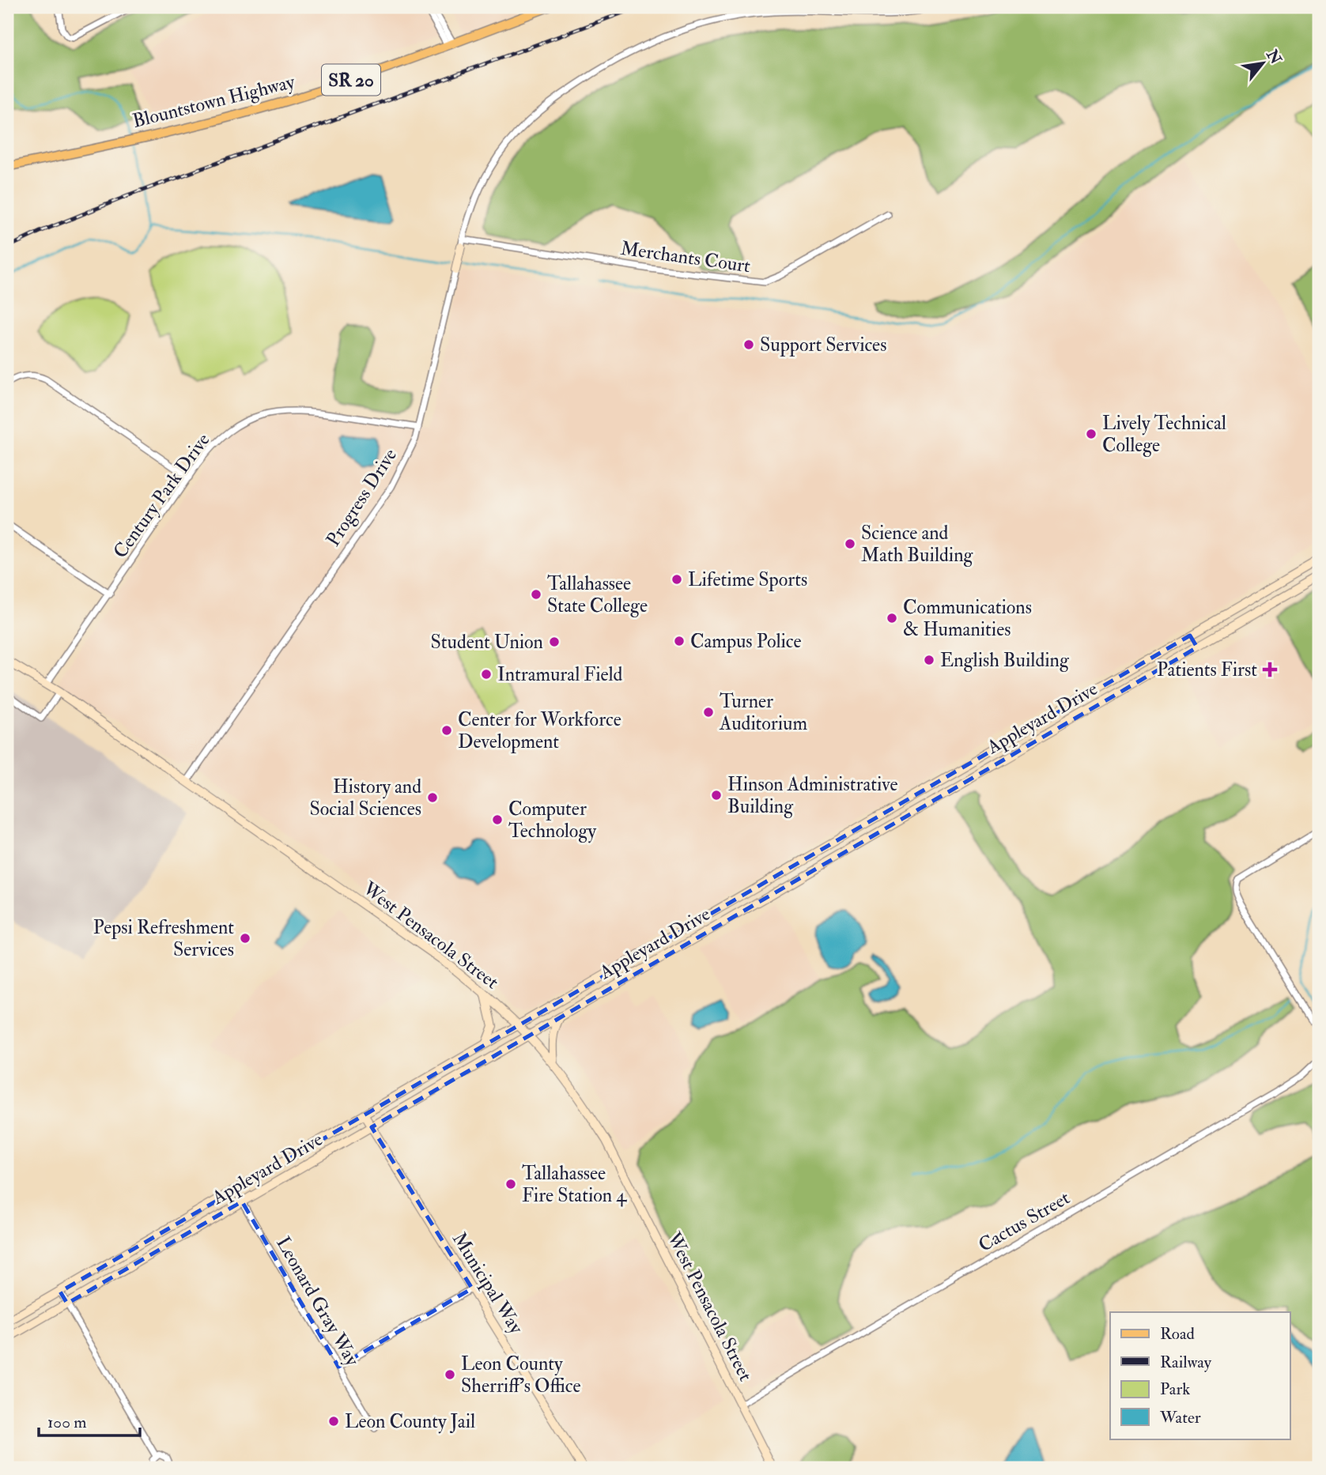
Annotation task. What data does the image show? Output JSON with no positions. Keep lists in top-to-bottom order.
{
  "streets": {
    "main road": [
      "SR 20",
      "Blountstown Highway",
      "Progress Drive",
      "Appleyard Drive",
      "West Pensacola Street",
      "Municipal Way"
    ],
    "street": [
      "Merchants Court",
      "Century Park Drive",
      "Cactus Street",
      "Leonard Gray Way"
    ]
  },
  "crossings": [
    ["Merchants Court", "Progress Drive"],
    ["Century Park Drive", "Progress Drive"],
    ["Century Park Drive", "West Pensacola Street"],
    ["Progress Drive", "West Pensacola Street"],
    ["Appleyard Drive", "West Pensacola Street"],
    ["Appleyard Drive", "Municipal Way"],
    ["Appleyard Drive", "Leonard Gray Way"],
    ["West Pensacola Street", "Cactus Street"]
  ],
  "places": {
    "other": [
      "Support Services",
      "Lively Technical College",
      "Science and Math Building",
      "Lifetime Sports",
      "Tallahassee State College",
      "Communications & Humanities",
      "Campus Police",
      "Student Union",
      "English Building",
      "Intramural Field",
      "Turner Auditorium",
      "Center for Workforce Development",
      "Hinson Administrative Building",
      "History and Social Sciences",
      "Computer Technology",
      "Pepsi Refreshment Services",
      "Tallahassee Fire Station 4",
      "Leon County Sherriff's Office",
      "Leon County Jail"
    ],
    "health": ["Patients First"]
  },
  "legend": [
    "Road",
    "Railway",
    "Park",
    "Water"
  ],
  "scale_bar": "100 m",
  "north": "top right"
}
